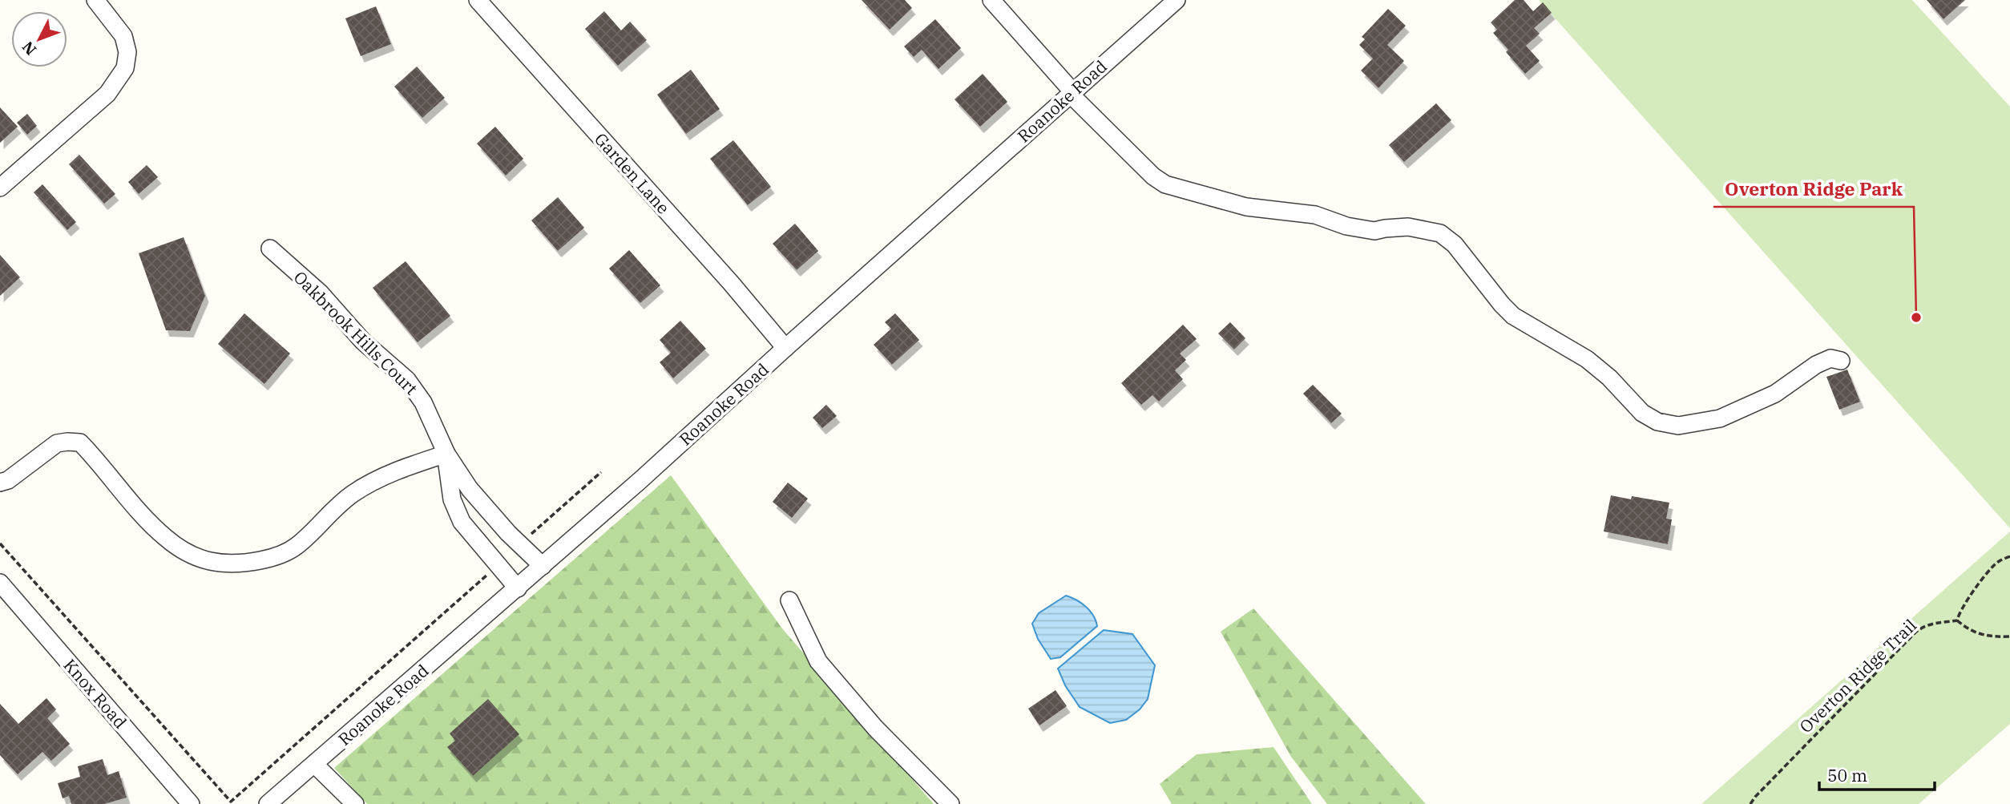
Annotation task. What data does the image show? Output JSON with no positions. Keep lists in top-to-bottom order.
{
  "streets": {
    "street": [
      "Roanoke Road",
      "Garden Lane",
      "Oakbrook Hills Court",
      "Knox Road"
    ],
    "path": ["Overton Ridge Trail"]
  },
  "crossings": [
    ["Roanoke Road", "Garden Lane"],
    ["Roanoke Road", "Oakbrook Hills Court"]
  ],
  "places": ["Overton Ridge Park"],
  "scale_bar": "50 m",
  "north": "bottom left"
}
